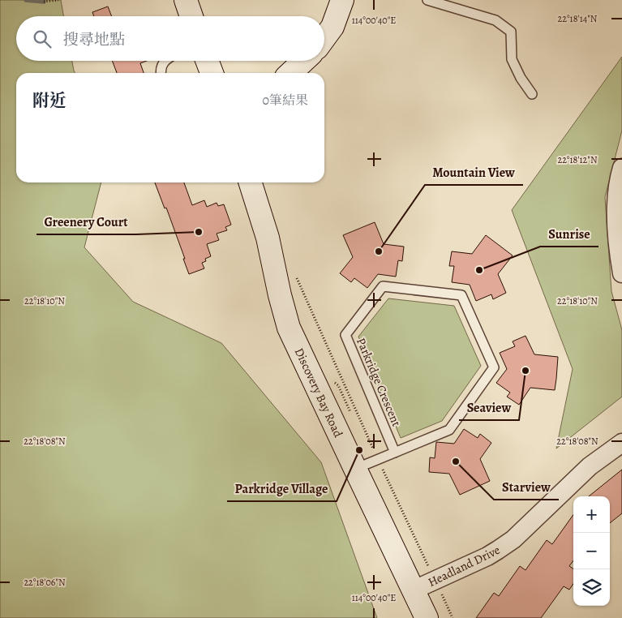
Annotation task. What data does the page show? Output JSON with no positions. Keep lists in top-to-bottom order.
{
  "streets": {
    "street": ["Discovery Bay Road", "Headland Drive"],
    "lane": ["Parkridge Crescent"]
  },
  "crossings": [
    ["Parkridge Crescent", "Discovery Bay Road"],
    ["Discovery Bay Road", "Headland Drive"]
  ],
  "places": [
    "Greenery Court",
    "Mountain View",
    "Sunrise",
    "Seaview",
    "Parkridge Village",
    "Starview"
  ],
  "page": {
    "search": "搜尋地點",
    "heading": ["附近", "0筆結果"],
    "map_buttons": ["+", "−"]
  },
  "coordinates": [
    "22°18'14\"N",
    "114°00'40\"E",
    "22°18'12\"N",
    "22°18'10\"N",
    "22°18'08\"N",
    "22°18'06\"N"
  ]
}
